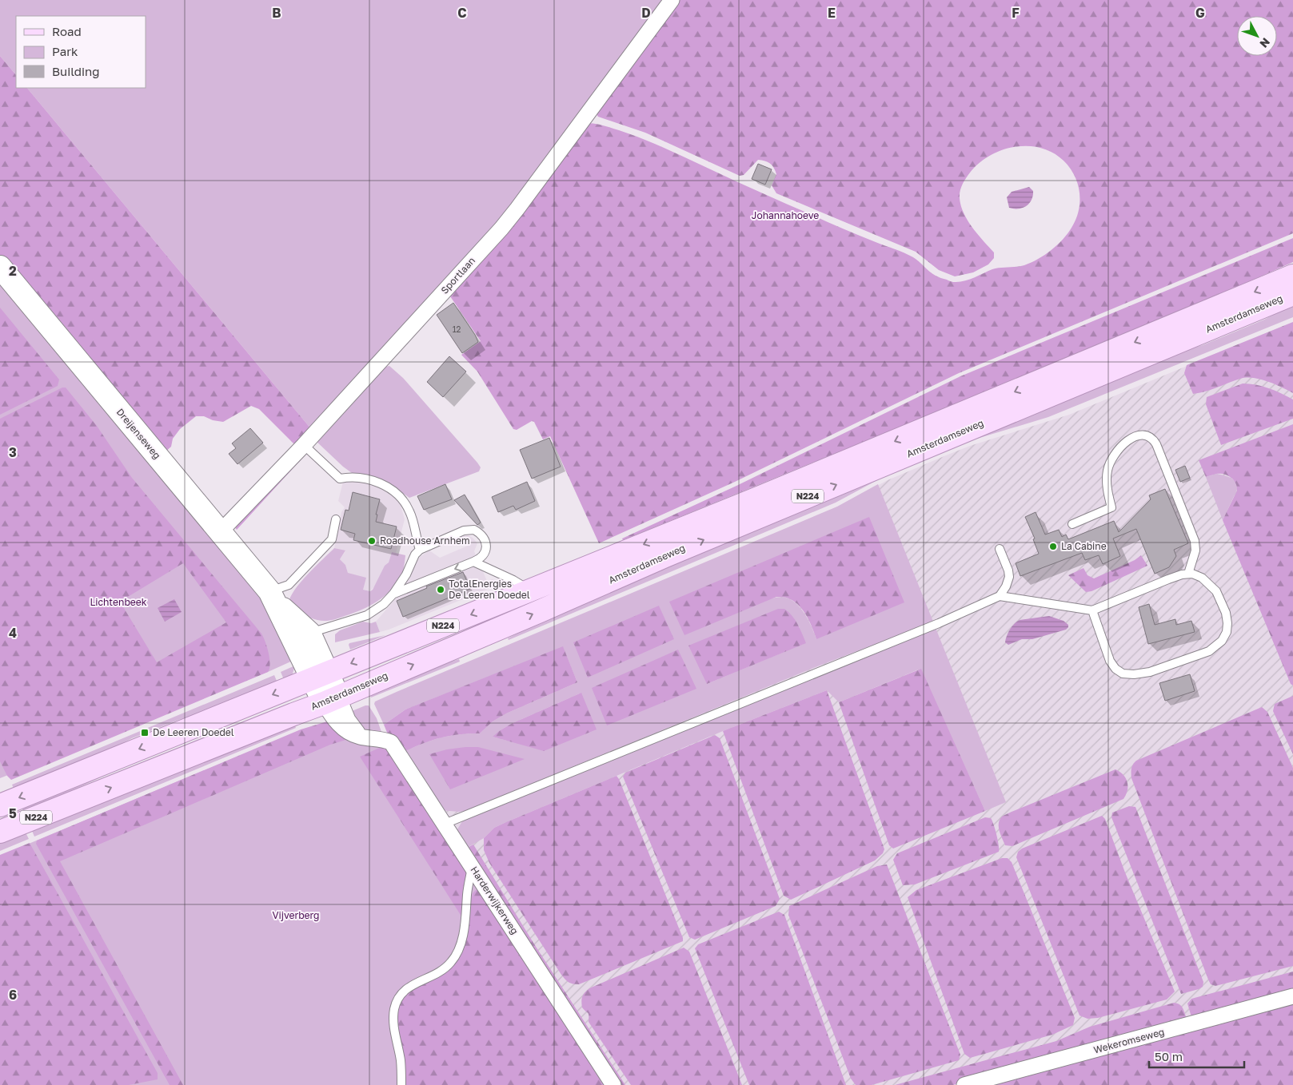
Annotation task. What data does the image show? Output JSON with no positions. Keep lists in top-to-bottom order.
{
  "streets": {
    "main road": ["Amsterdamseweg", "Dreijenseweg", "N224"],
    "street": ["Sportlaan", "Harderwijkerweg", "Wekeromseweg"]
  },
  "crossings": [
    ["Sportlaan", "Dreijenseweg"],
    ["Amsterdamseweg", "Dreijenseweg"],
    ["Amsterdamseweg", "Harderwijkerweg"],
    ["Dreijenseweg", "Harderwijkerweg"]
  ],
  "parks": ["Johannahoeve", "Lichtenbeek", "Vijverberg"],
  "places": {
    "other": ["Roadhouse Arnhem", "La Cabine", "TotalEnergies De Leeren Doedel"],
    "transit": ["De Leeren Doedel"]
  },
  "house_numbers": ["12"],
  "legend": ["Road", "Park", "Building"],
  "scale_bar": "50 m",
  "north": "bottom right",
  "grid": {
    "columns": [
      "B",
      "C",
      "D",
      "E",
      "F",
      "G"
    ],
    "rows": [
      "2",
      "3",
      "4",
      "5",
      "6"
    ]
  }
}
